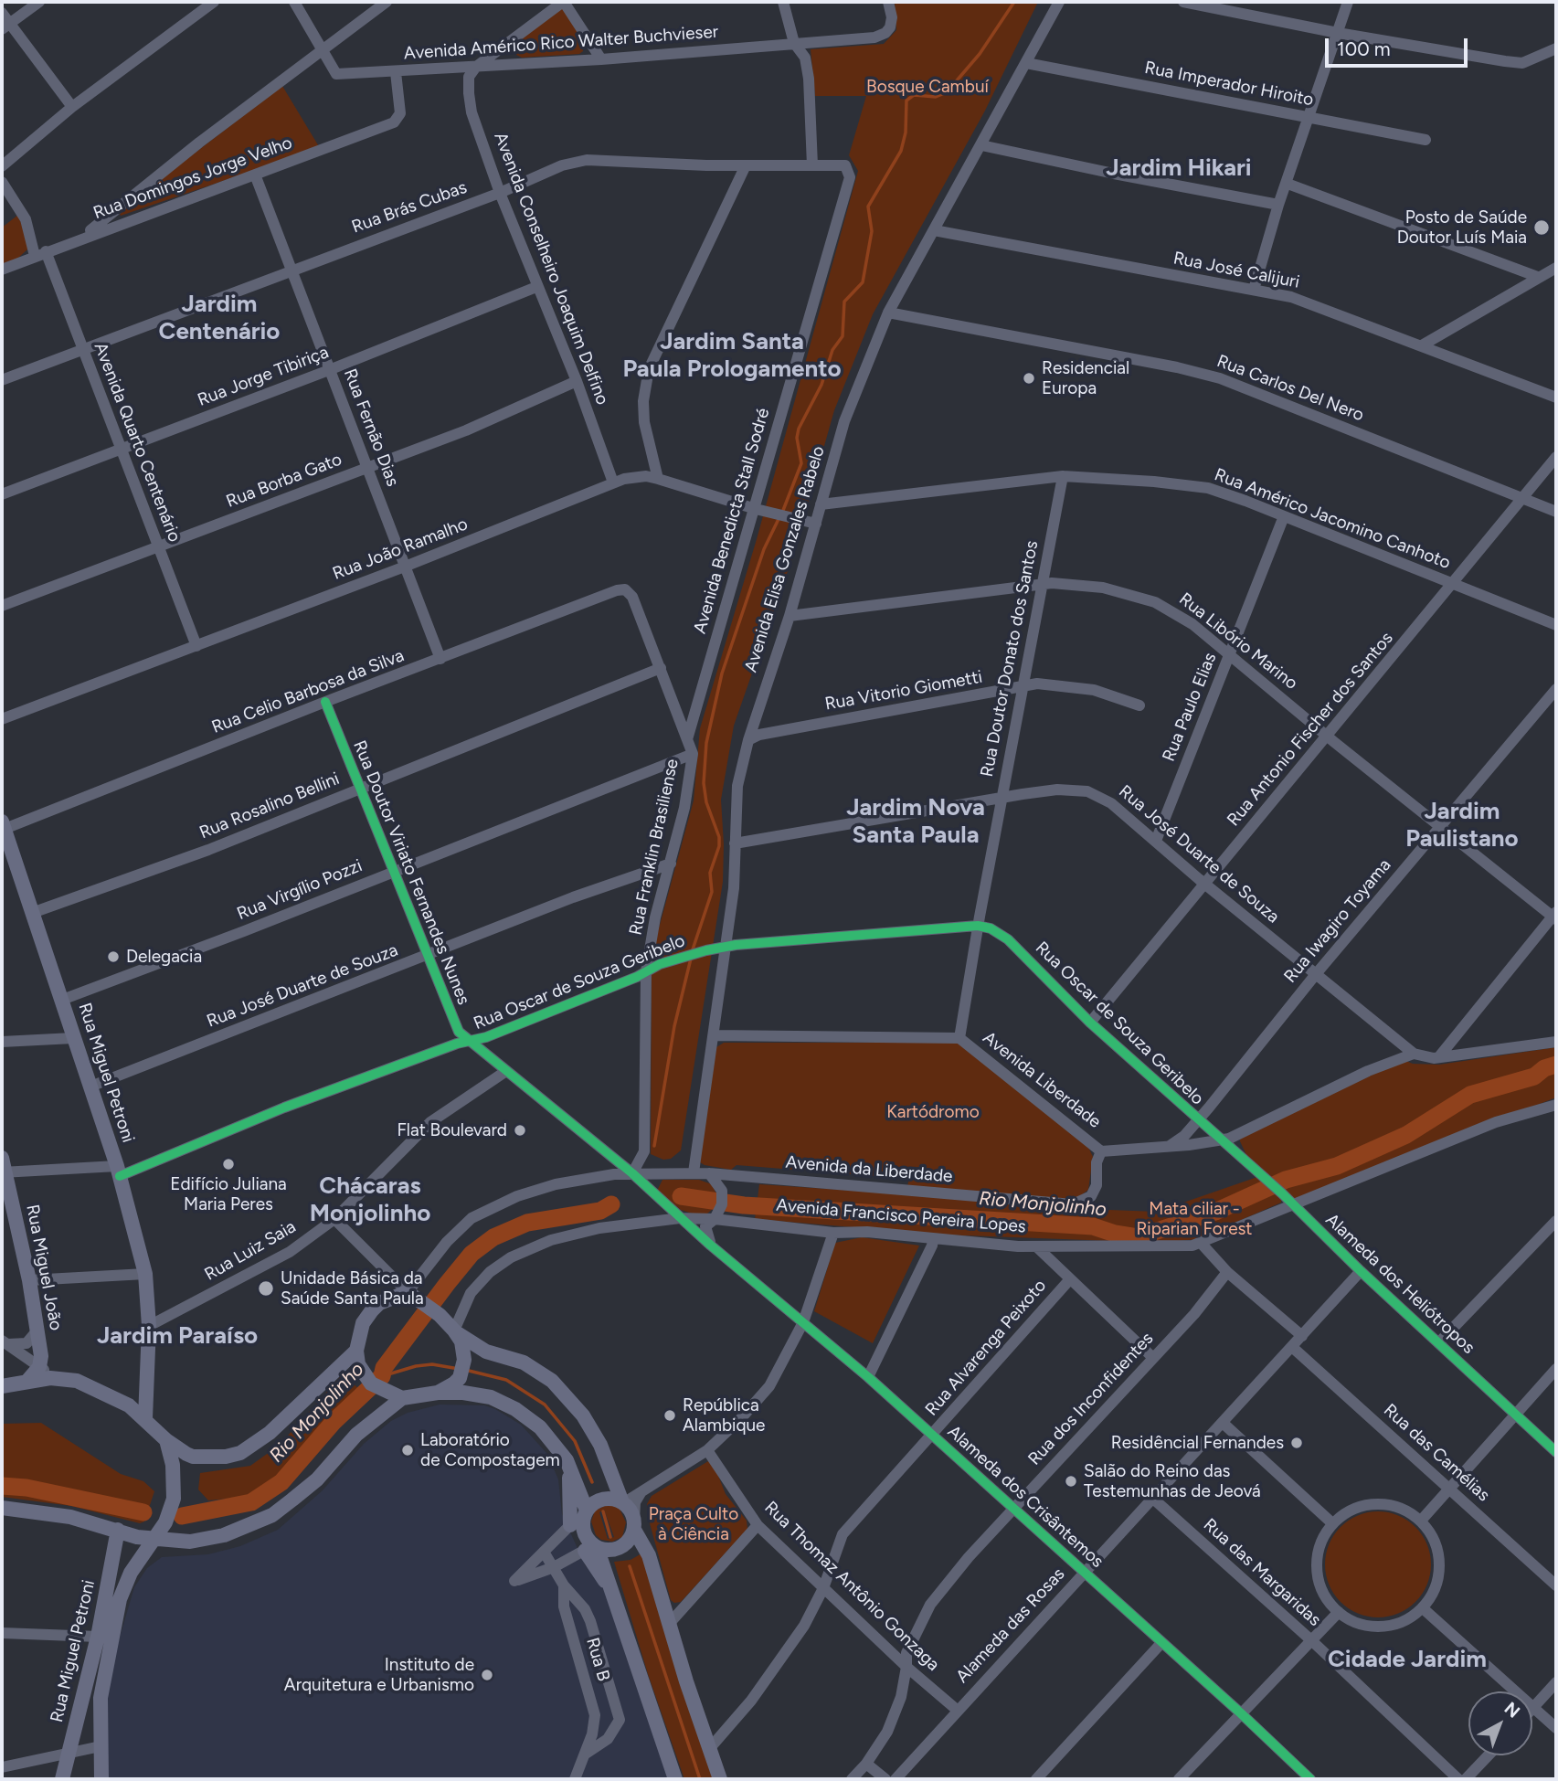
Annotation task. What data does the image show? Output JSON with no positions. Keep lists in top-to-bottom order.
{
  "streets": {
    "main road": ["Rua Miguel Petroni", "Rua Miguel João"],
    "street": [
      "Avenida Américo Rico Walter Buchvieser",
      "Rua Imperador Hiroito",
      "Rua Domingos Jorge Velho",
      "Rua Brás Cubas",
      "Avenida Conselheiro Joaquim Delfino",
      "Rua José Calijuri",
      "Rua Jorge Tibiriça",
      "Rua Carlos Del Nero",
      "Rua Fernão Dias",
      "Avenida Quarto Centenário",
      "Rua Borba Gato",
      "Rua Américo Jacomino Canhoto",
      "Avenida Benedicta Stall Sodré",
      "Rua João Ramalho",
      "Avenida Elisa Gonzales Rabelo",
      "Rua Libório Marino",
      "Rua Doutor Donato dos Santos",
      "Rua Vitorio Giometti",
      "Rua Celio Barbosa da Silva",
      "Rua Paulo Elias",
      "Rua Antonio Fischer dos Santos",
      "Rua Rosalino Bellini",
      "Rua Franklin Brasiliense",
      "Rua José Duarte de Souza",
      "Rua Doutor Viriato Fernandes Nunes",
      "Rua Virgílio Pozzi",
      "Rua Iwagiro Toyama",
      "Rua Oscar de Souza Geribelo",
      "Avenida Liberdade",
      "Avenida da Liberdade",
      "Avenida Francisco Pereira Lopes",
      "Rua Luiz Saia",
      "Alameda dos Heliótropos",
      "Rua Alvarenga Peixoto",
      "Rua dos Inconfidentes",
      "Rua das Camélias",
      "Alameda dos Crisântemos",
      "Rua das Margaridas",
      "Rua Thomaz Antônio Gonzaga",
      "Alameda das Rosas",
      "Rua B"
    ]
  },
  "crossings": [
    ["Avenida Américo Rico Walter Buchvieser", "Rua Domingos Jorge Velho"],
    ["Avenida Américo Rico Walter Buchvieser", "Avenida Conselheiro Joaquim Delfino"],
    ["Rua Imperador Hiroito", "Avenida Elisa Gonzales Rabelo"],
    ["Rua Domingos Jorge Velho", "Rua Fernão Dias"],
    ["Rua Domingos Jorge Velho", "Avenida Quarto Centenário"],
    ["Rua Brás Cubas", "Avenida Conselheiro Joaquim Delfino"],
    ["Rua Brás Cubas", "Rua Fernão Dias"],
    ["Rua Brás Cubas", "Avenida Quarto Centenário"],
    ["Rua Brás Cubas", "Avenida Benedicta Stall Sodré"],
    ["Avenida Conselheiro Joaquim Delfino", "Rua Jorge Tibiriça"],
    ["Avenida Conselheiro Joaquim Delfino", "Rua Borba Gato"],
    ["Avenida Conselheiro Joaquim Delfino", "Rua João Ramalho"],
    ["Rua José Calijuri", "Avenida Elisa Gonzales Rabelo"],
    ["Rua Jorge Tibiriça", "Rua Fernão Dias"],
    ["Rua Jorge Tibiriça", "Avenida Quarto Centenário"],
    ["Rua Carlos Del Nero", "Avenida Elisa Gonzales Rabelo"],
    ["Rua Carlos Del Nero", "Rua Antonio Fischer dos Santos"],
    ["Rua Fernão Dias", "Rua Borba Gato"],
    ["Rua Fernão Dias", "Rua João Ramalho"],
    ["Rua Fernão Dias", "Rua Celio Barbosa da Silva"],
    ["Avenida Quarto Centenário", "Rua Borba Gato"],
    ["Avenida Quarto Centenário", "Rua João Ramalho"],
    ["Rua Américo Jacomino Canhoto", "Avenida Elisa Gonzales Rabelo"],
    ["Rua Américo Jacomino Canhoto", "Rua Doutor Donato dos Santos"],
    ["Rua Américo Jacomino Canhoto", "Rua Paulo Elias"],
    ["Rua Américo Jacomino Canhoto", "Rua Antonio Fischer dos Santos"],
    ["Avenida Benedicta Stall Sodré", "Rua João Ramalho"],
    ["Avenida Benedicta Stall Sodré", "Rua Franklin Brasiliense"],
    ["Rua João Ramalho", "Avenida Elisa Gonzales Rabelo"],
    ["Avenida Elisa Gonzales Rabelo", "Rua Libório Marino"],
    ["Avenida Elisa Gonzales Rabelo", "Rua Vitorio Giometti"],
    ["Avenida Elisa Gonzales Rabelo", "Rua José Duarte de Souza"],
    ["Avenida Elisa Gonzales Rabelo", "Rua Oscar de Souza Geribelo"],
    ["Avenida Elisa Gonzales Rabelo", "Avenida Liberdade"],
    ["Avenida Elisa Gonzales Rabelo", "Avenida da Liberdade"],
    ["Rua Libório Marino", "Rua Doutor Donato dos Santos"],
    ["Rua Libório Marino", "Rua Paulo Elias"],
    ["Rua Libório Marino", "Rua Antonio Fischer dos Santos"],
    ["Rua Libório Marino", "Rua Iwagiro Toyama"],
    ["Rua Doutor Donato dos Santos", "Rua Vitorio Giometti"],
    ["Rua Doutor Donato dos Santos", "Rua José Duarte de Souza"],
    ["Rua Doutor Donato dos Santos", "Rua Oscar de Souza Geribelo"],
    ["Rua Doutor Donato dos Santos", "Avenida Liberdade"],
    ["Rua Celio Barbosa da Silva", "Rua Franklin Brasiliense"],
    ["Rua Celio Barbosa da Silva", "Rua Doutor Viriato Fernandes Nunes"],
    ["Rua Celio Barbosa da Silva", "Rua Miguel Petroni"],
    ["Rua Paulo Elias", "Rua José Duarte de Souza"],
    ["Rua Antonio Fischer dos Santos", "Rua José Duarte de Souza"],
    ["Rua Antonio Fischer dos Santos", "Rua Oscar de Souza Geribelo"],
    ["Rua Rosalino Bellini", "Rua Franklin Brasiliense"],
    ["Rua Rosalino Bellini", "Rua Doutor Viriato Fernandes Nunes"],
    ["Rua Rosalino Bellini", "Rua Miguel Petroni"],
    ["Rua Franklin Brasiliense", "Rua José Duarte de Souza"],
    ["Rua Franklin Brasiliense", "Rua Doutor Viriato Fernandes Nunes"],
    ["Rua Franklin Brasiliense", "Rua Virgílio Pozzi"],
    ["Rua Franklin Brasiliense", "Rua Oscar de Souza Geribelo"],
    ["Rua Franklin Brasiliense", "Avenida da Liberdade"],
    ["Rua José Duarte de Souza", "Rua Doutor Viriato Fernandes Nunes"],
    ["Rua José Duarte de Souza", "Rua Iwagiro Toyama"],
    ["Rua José Duarte de Souza", "Rua Miguel Petroni"],
    ["Rua José Duarte de Souza", "Avenida Liberdade"],
    ["Rua Doutor Viriato Fernandes Nunes", "Rua Virgílio Pozzi"],
    ["Rua Doutor Viriato Fernandes Nunes", "Rua Oscar de Souza Geribelo"],
    ["Rua Doutor Viriato Fernandes Nunes", "Avenida da Liberdade"],
    ["Rua Doutor Viriato Fernandes Nunes", "Avenida Francisco Pereira Lopes"],
    ["Rua Doutor Viriato Fernandes Nunes", "Rua Luiz Saia"],
    ["Rua Doutor Viriato Fernandes Nunes", "Alameda dos Crisântemos"],
    ["Rua Virgílio Pozzi", "Rua Miguel Petroni"],
    ["Rua Iwagiro Toyama", "Rua Oscar de Souza Geribelo"],
    ["Rua Iwagiro Toyama", "Avenida Liberdade"],
    ["Rua Oscar de Souza Geribelo", "Rua Miguel Petroni"],
    ["Rua Oscar de Souza Geribelo", "Avenida Liberdade"],
    ["Rua Oscar de Souza Geribelo", "Rua Miguel João"],
    ["Rua Oscar de Souza Geribelo", "Alameda dos Heliótropos"],
    ["Rua Miguel Petroni", "Rua Luiz Saia"],
    ["Avenida Liberdade", "Avenida da Liberdade"],
    ["Avenida Liberdade", "Alameda dos Heliótropos"],
    ["Avenida Francisco Pereira Lopes", "Alameda dos Heliótropos"],
    ["Alameda dos Heliótropos", "Alameda das Rosas"],
    ["Rua Alvarenga Peixoto", "Alameda dos Crisântemos"],
    ["Rua Alvarenga Peixoto", "Rua Thomaz Antônio Gonzaga"],
    ["Rua dos Inconfidentes", "Alameda dos Crisântemos"],
    ["Rua dos Inconfidentes", "Rua Thomaz Antônio Gonzaga"],
    ["Rua das Camélias", "Alameda das Rosas"],
    ["Alameda dos Crisântemos", "Alameda das Rosas"],
    ["Rua das Margaridas", "Alameda das Rosas"],
    ["Rua Thomaz Antônio Gonzaga", "Alameda das Rosas"]
  ],
  "districts": [
    "Jardim Hikari",
    "Jardim Centenário",
    "Jardim Santa Paula Prologamento",
    "Jardim Nova Santa Paula",
    "Jardim Paulistano",
    "Chácaras Monjolinho",
    "Jardim Paraíso",
    "Cidade Jardim"
  ],
  "water": ["Rio Monjolinho"],
  "parks": [
    "Bosque Cambuí",
    "Kartódromo",
    "Mata ciliar - Riparian Forest",
    "Praça Culto à Ciência"
  ],
  "places": [
    "Posto de Saúde Doutor Luís Maia",
    "Residencial Europa",
    "Delegacia",
    "Flat Boulevard",
    "Edifício Juliana Maria Peres",
    "Unidade Básica da Saúde Santa Paula",
    "República Alambique",
    "Residêncial Fernandes",
    "Laboratório de Compostagem",
    "Salão do Reino das Testemunhas de Jeová",
    "Instituto de Arquitetura e Urbanismo"
  ],
  "scale_bar": "100 m",
  "north": "top right"
}
